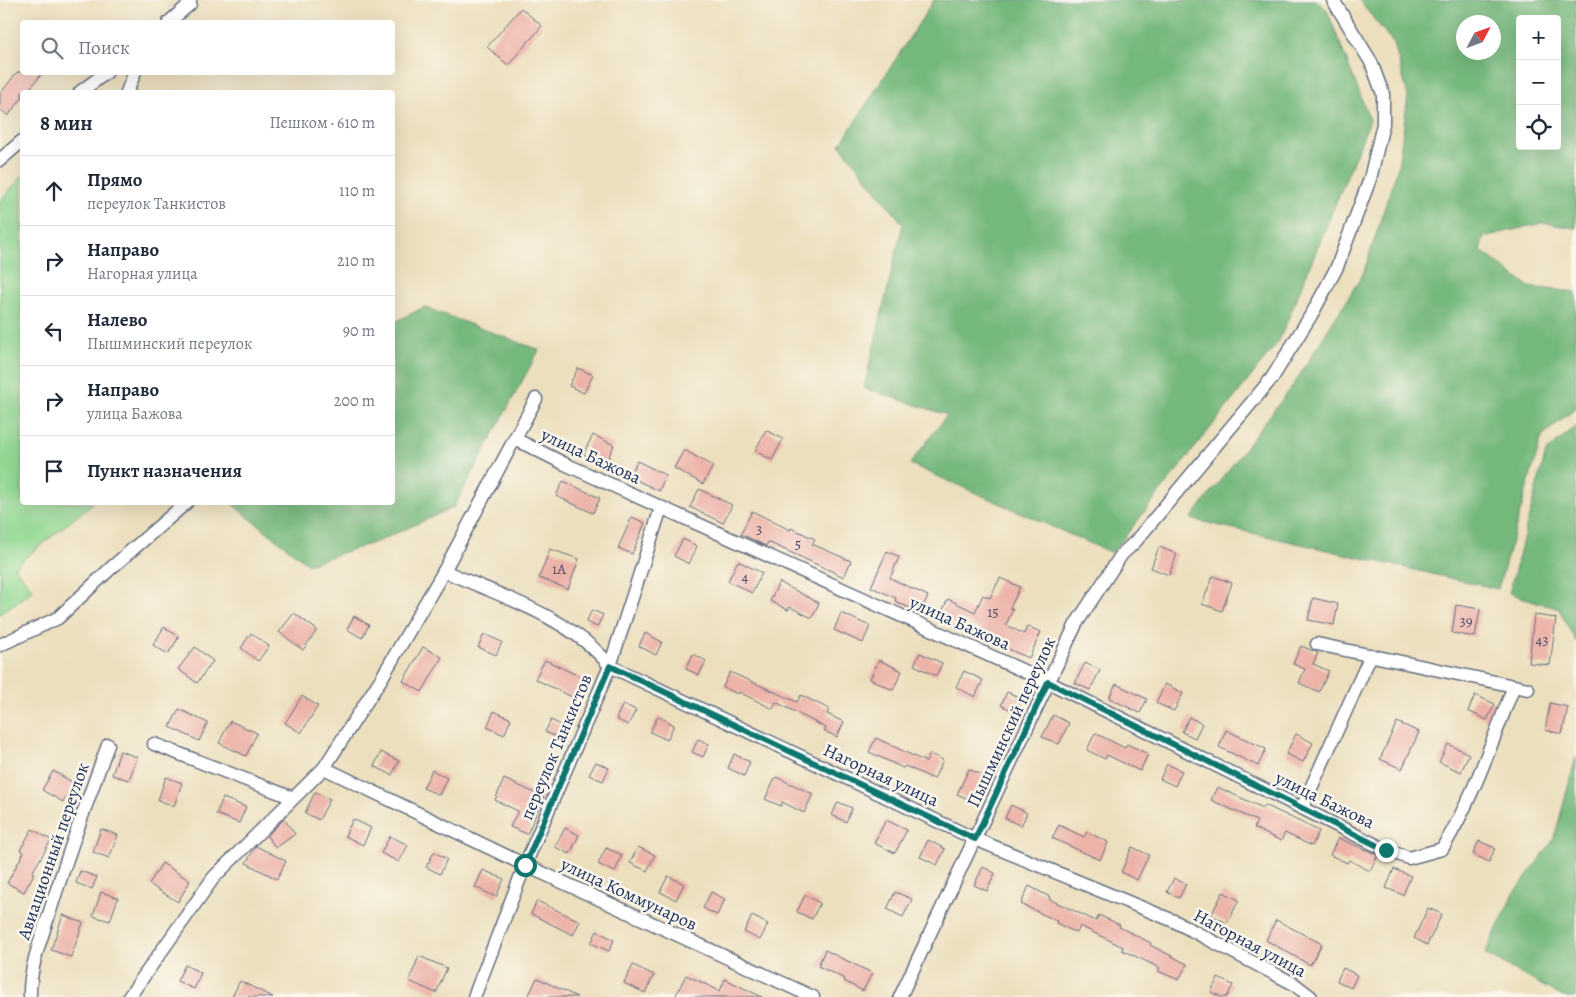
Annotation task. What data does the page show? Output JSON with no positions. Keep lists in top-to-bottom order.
{
  "streets": {
    "street": [
      "улица Бажова",
      "Пышминский переулок",
      "переулок Танкистов",
      "Нагорная улица",
      "Авиационный переулок",
      "улица Коммунаров"
    ]
  },
  "crossings": [
    ["улица Бажова", "Пышминский переулок"],
    ["улица Бажова", "переулок Танкистов"],
    ["Пышминский переулок", "Нагорная улица"],
    ["переулок Танкистов", "Нагорная улица"],
    ["переулок Танкистов", "улица Коммунаров"]
  ],
  "house_numbers": [
    "3",
    "5",
    "1А",
    "4",
    "15",
    "39",
    "43"
  ],
  "north": "top right",
  "page": {
    "map_buttons": ["+", "−"],
    "search": "Поиск",
    "heading": ["8 мин", "Пешком · 610 m"],
    "list": [
      ["Прямо", "переулок Танкистов", "110 m"],
      ["Направо", "Нагорная улица", "210 m"],
      ["Налево", "Пышминский переулок", "90 m"],
      ["Направо", "улица Бажова", "200 m"],
      "Пункт назначения"
    ]
  }
}
